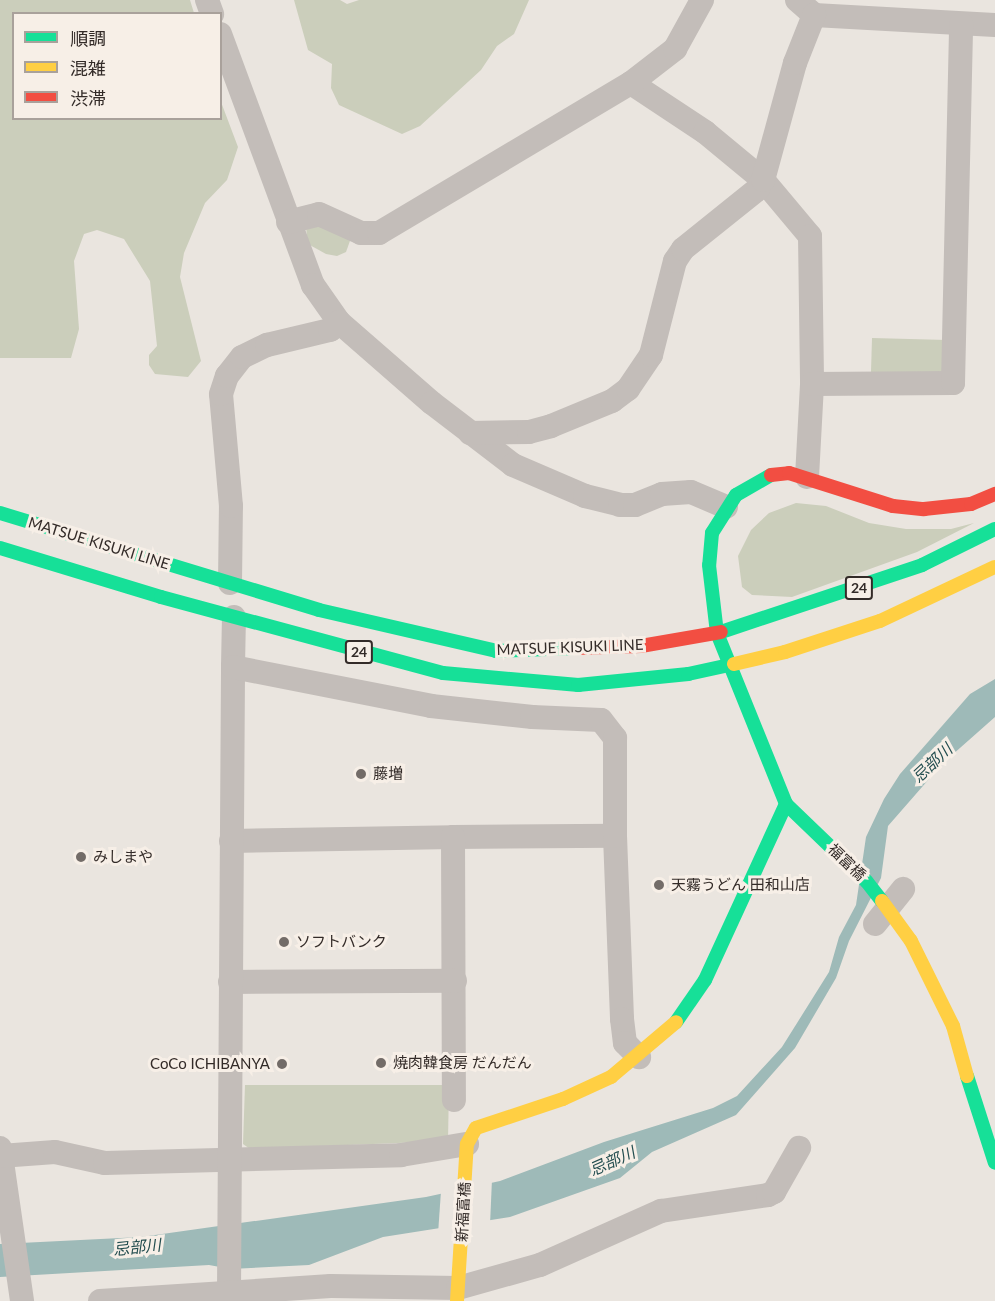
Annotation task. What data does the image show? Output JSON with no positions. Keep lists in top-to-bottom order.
{
  "streets": {
    "main road": [
      "MATSUE KISUKI LINE",
      "24",
      "福富橋",
      "新福富橋"
    ]
  },
  "water": ["忌部川"],
  "places": [
    "藤増",
    "みしまや",
    "天霧うどん 田和山店",
    "ソフトバンク",
    "焼肉韓食房 だんだん",
    "CoCo ICHIBANYA"
  ],
  "legend": ["順調", "混雑", "渋滞"]
}
